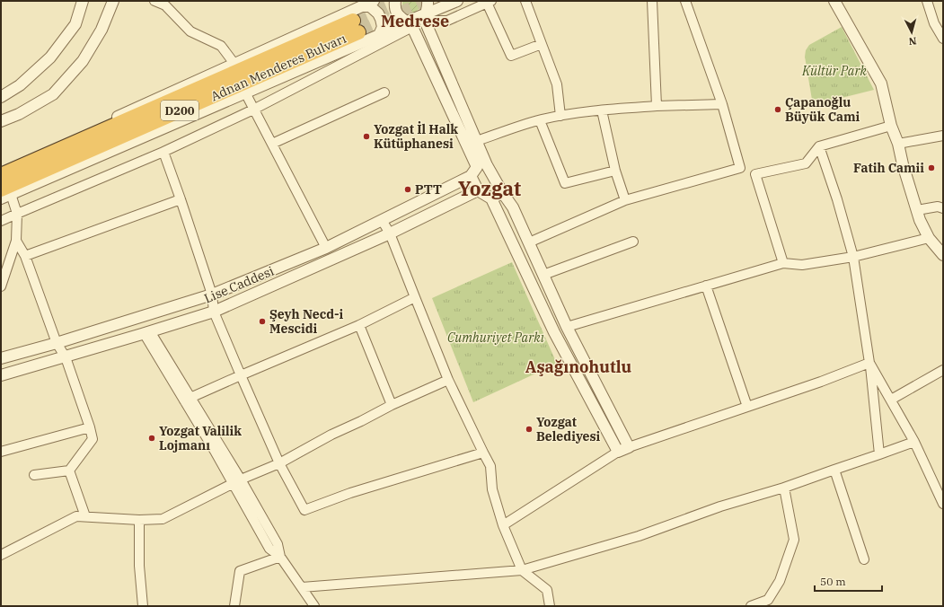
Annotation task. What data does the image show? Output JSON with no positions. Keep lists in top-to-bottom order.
{
  "streets": {
    "highway": ["Adnan Menderes Bulvarı", "D200"],
    "street": ["Lise Caddesi"]
  },
  "districts": ["Medrese", "Yozgat", "Aşağınohutlu"],
  "parks": ["Kültür Park", "Cumhuriyet Parkı"],
  "places": [
    "Çapanoğlu Büyük Cami",
    "Yozgat İl Halk Kütüphanesi",
    "Fatih Camii",
    "PTT",
    "Şeyh Necd-i Mescidi",
    "Yozgat Belediyesi",
    "Yozgat Valilik Lojmanı"
  ],
  "scale_bar": "50 m",
  "north": "bottom"
}
